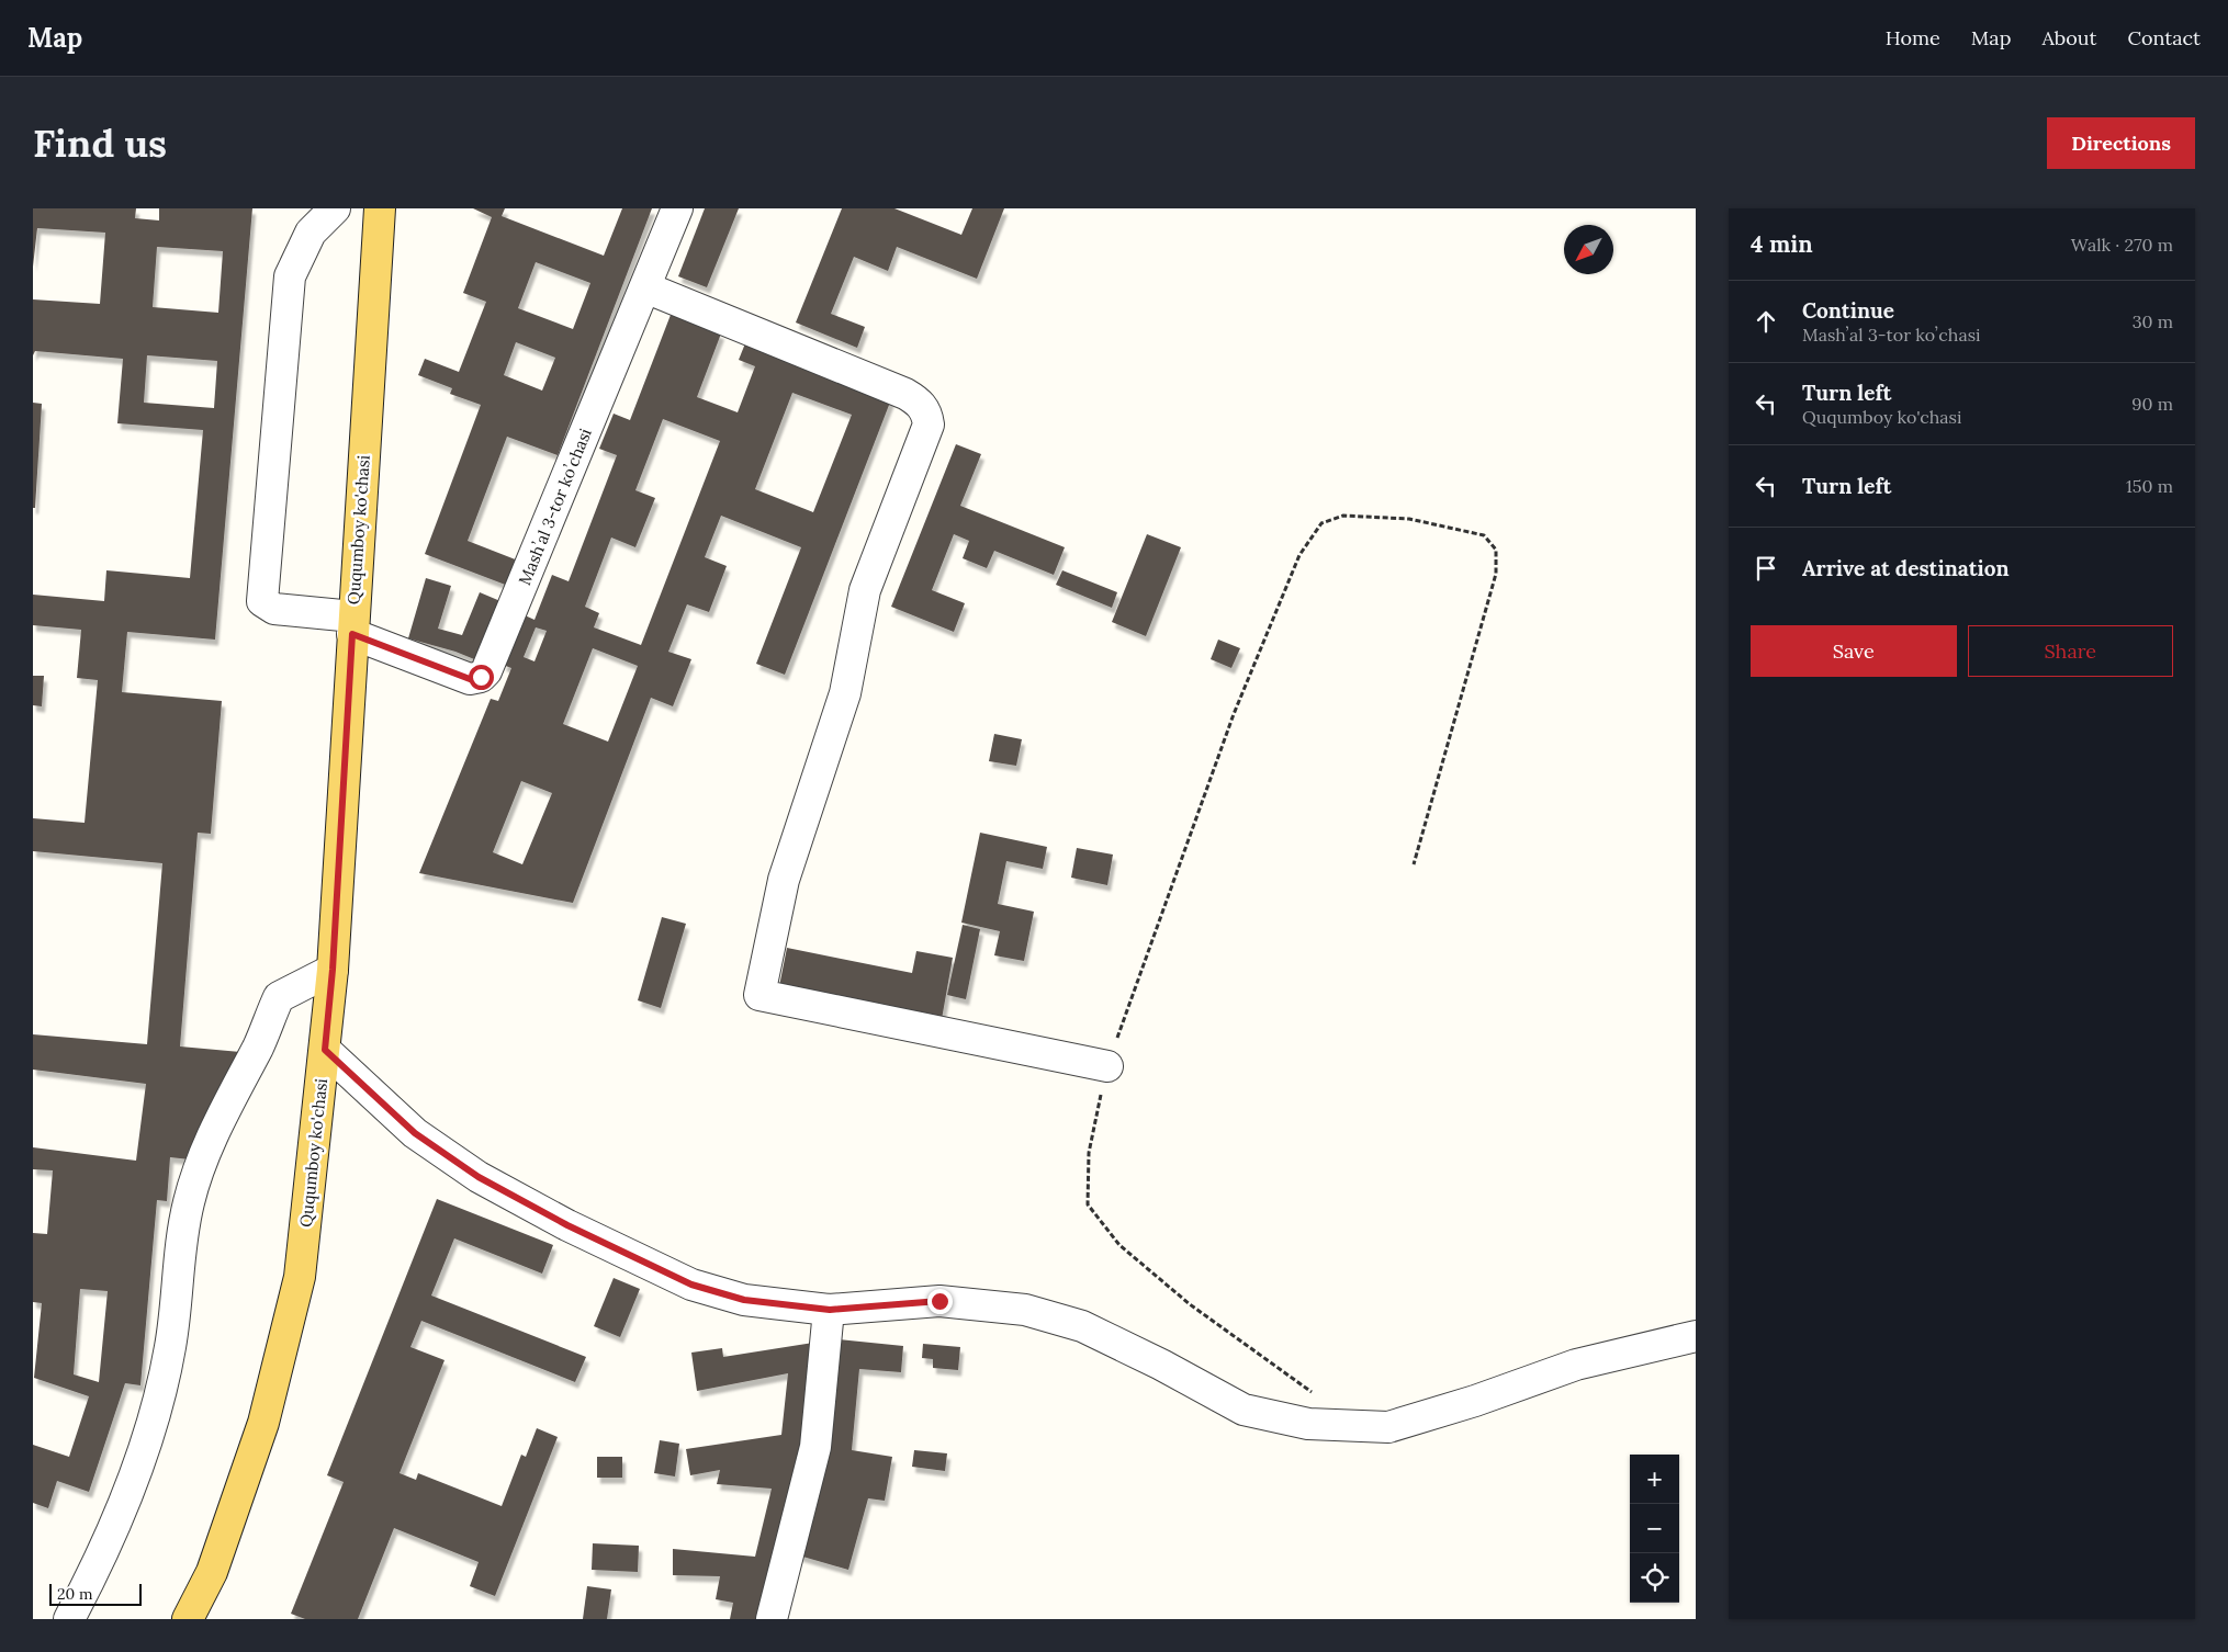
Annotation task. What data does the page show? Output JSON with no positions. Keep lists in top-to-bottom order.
{
  "streets": {
    "main road": ["Ququmboy ko'chasi"],
    "street": ["Mashʼal 3-tor koʼchasi"]
  },
  "crossings": [
    ["Mashʼal 3-tor koʼchasi", "Ququmboy ko'chasi"]
  ],
  "scale_bar": "20 m",
  "north": "bottom left",
  "page": {
    "header": "Map",
    "nav": [
      "Home",
      "Map",
      "About",
      "Contact"
    ],
    "buttons": [
      "Directions",
      ["Save", "Share"]
    ],
    "title": "Find us",
    "heading": ["4 min", "Walk · 270 m"],
    "list": [
      ["Continue", "Mashʼal 3-tor koʼchasi", "30 m"],
      ["Turn left", "Ququmboy ko'chasi", "90 m"],
      ["Turn left", "150 m"],
      "Arrive at destination"
    ],
    "map_buttons": ["+", "−"],
    "scale": "20 m"
  }
}
